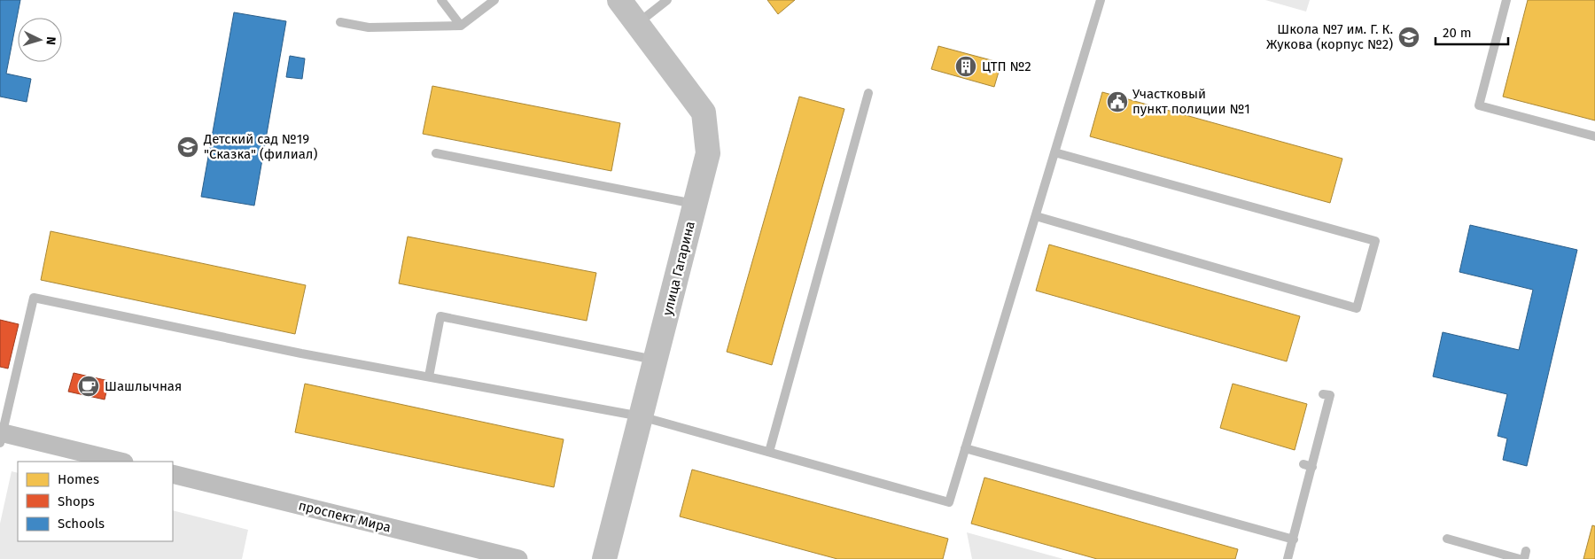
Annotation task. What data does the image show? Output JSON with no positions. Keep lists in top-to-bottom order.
{
  "streets": {
    "street": ["улица Гагарина", "проспект Мира"]
  },
  "places": {
    "school or university": ["Школа №7 им. Г. К. Жукова (корпус №2)", "Детский сад №19 \"Сказка\" (филиал)"],
    "building": ["ЦТП №2"],
    "public building": ["Участковый пункт полиции №1"],
    "cafe": ["Шашлычная"]
  },
  "legend": ["Homes", "Shops", "Schools"],
  "scale_bar": "20 m",
  "north": "right"
}
